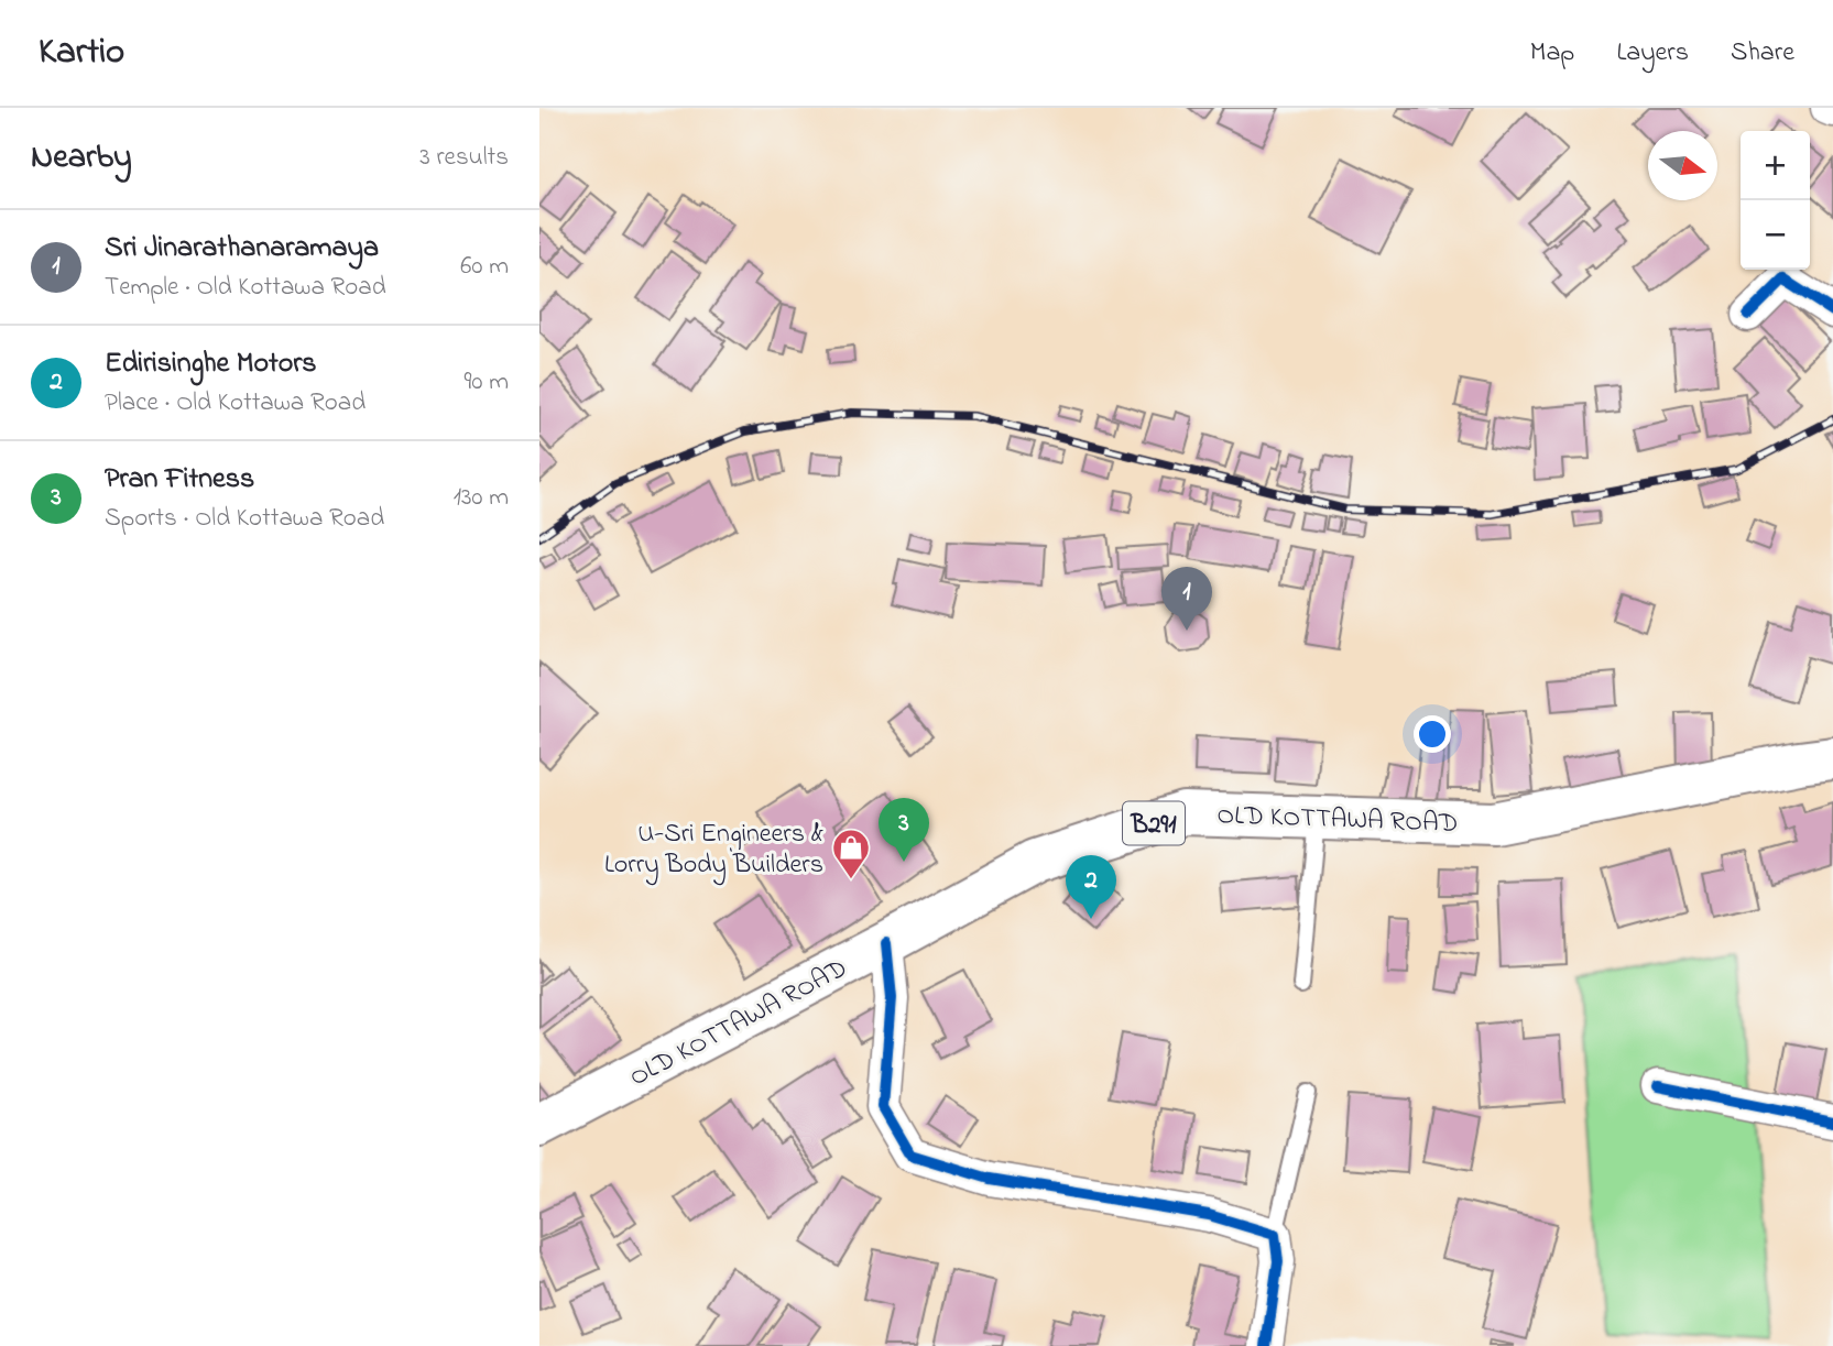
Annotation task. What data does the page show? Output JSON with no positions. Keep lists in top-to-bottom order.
{
  "streets": {
    "main road": ["OLD KOTTAWA ROAD", "B291"]
  },
  "places": {
    "shop": ["U-Sri Engineers & Lorry Body Builders"]
  },
  "north": "right",
  "page": {
    "header": "Kartio",
    "nav": ["Map", "Layers", "Share"],
    "heading": ["Nearby", "3 results"],
    "map_buttons": ["+", "−"],
    "list": [
      {
        "mark": "1",
        "name": "Sri Jinarathanaramaya",
        "note": "Temple · Old Kottawa Road",
        "value": "60 m"
      },
      {
        "mark": "2",
        "name": "Edirisinghe Motors",
        "note": "Place · Old Kottawa Road",
        "value": "90 m"
      },
      {
        "mark": "3",
        "name": "Pran Fitness",
        "note": "Sports · Old Kottawa Road",
        "value": "130 m"
      }
    ],
    "pins": ["1", "3", "2"]
  }
}
